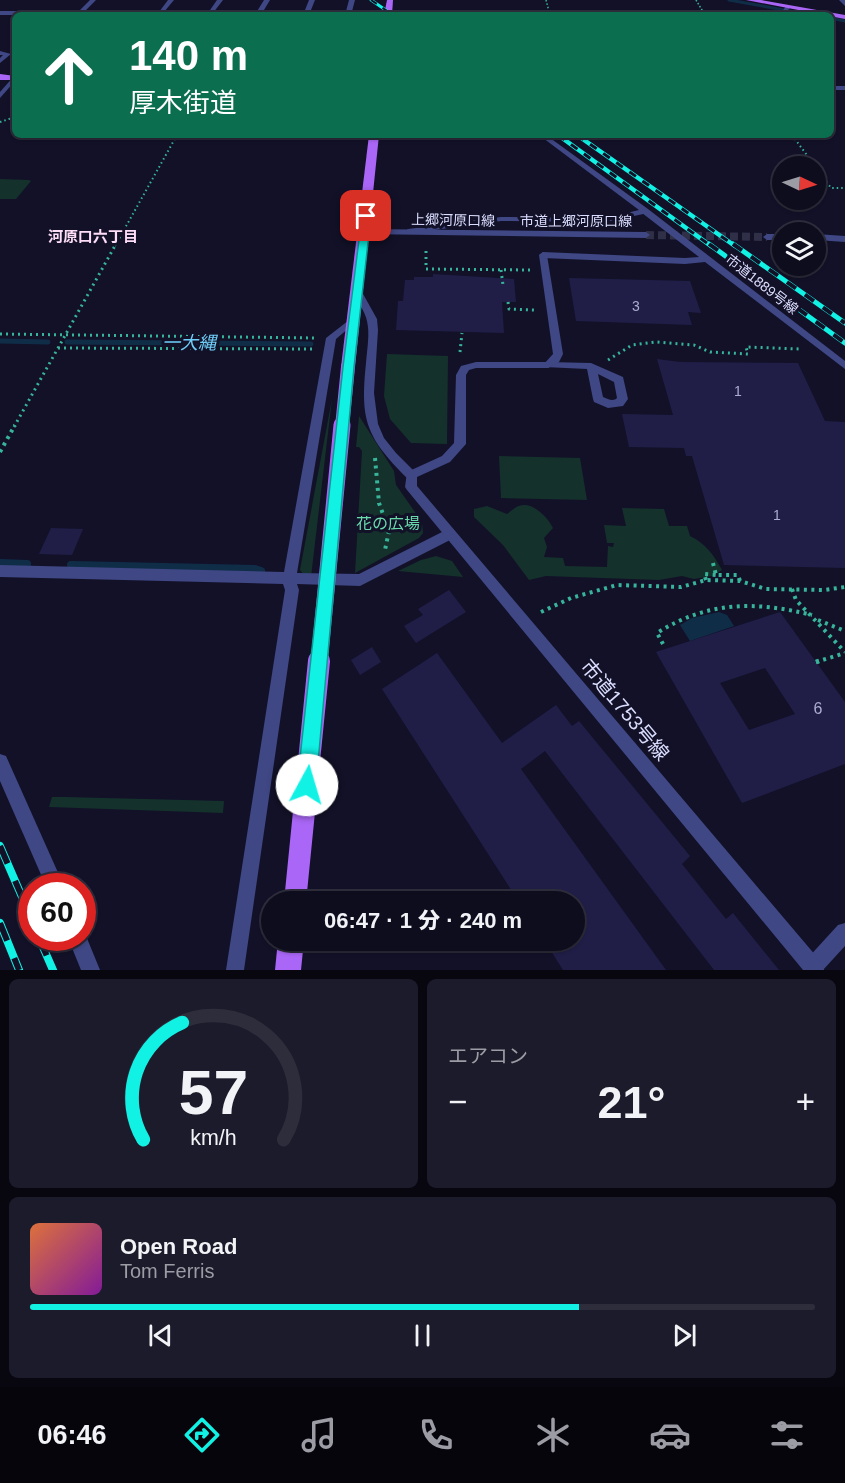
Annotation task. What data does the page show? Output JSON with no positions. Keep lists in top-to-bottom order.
{
  "streets": {
    "street": [
      "上郷河原口線",
      "市道上郷河原口線",
      "市道1889号線",
      "市道1753号線"
    ]
  },
  "crossings": [
    ["上郷河原口線", "市道上郷河原口線"]
  ],
  "districts": ["河原口六丁目"],
  "water": ["一大縄"],
  "parks": ["花の広場"],
  "house_numbers": [
    "3",
    "1",
    "1",
    "6"
  ],
  "north": "right",
  "page": {
    "turn": ["140 m", "厚木街道"],
    "limit": "60",
    "trip": "06:47 · 1 分 · 240 m",
    "tile": "エアコン",
    "heat": ["−", "21°", "+"],
    "song": ["Open Road", "Tom Ferris"],
    "tabs": "06:46",
    "gauge": ["57", "km/h"]
  }
}
